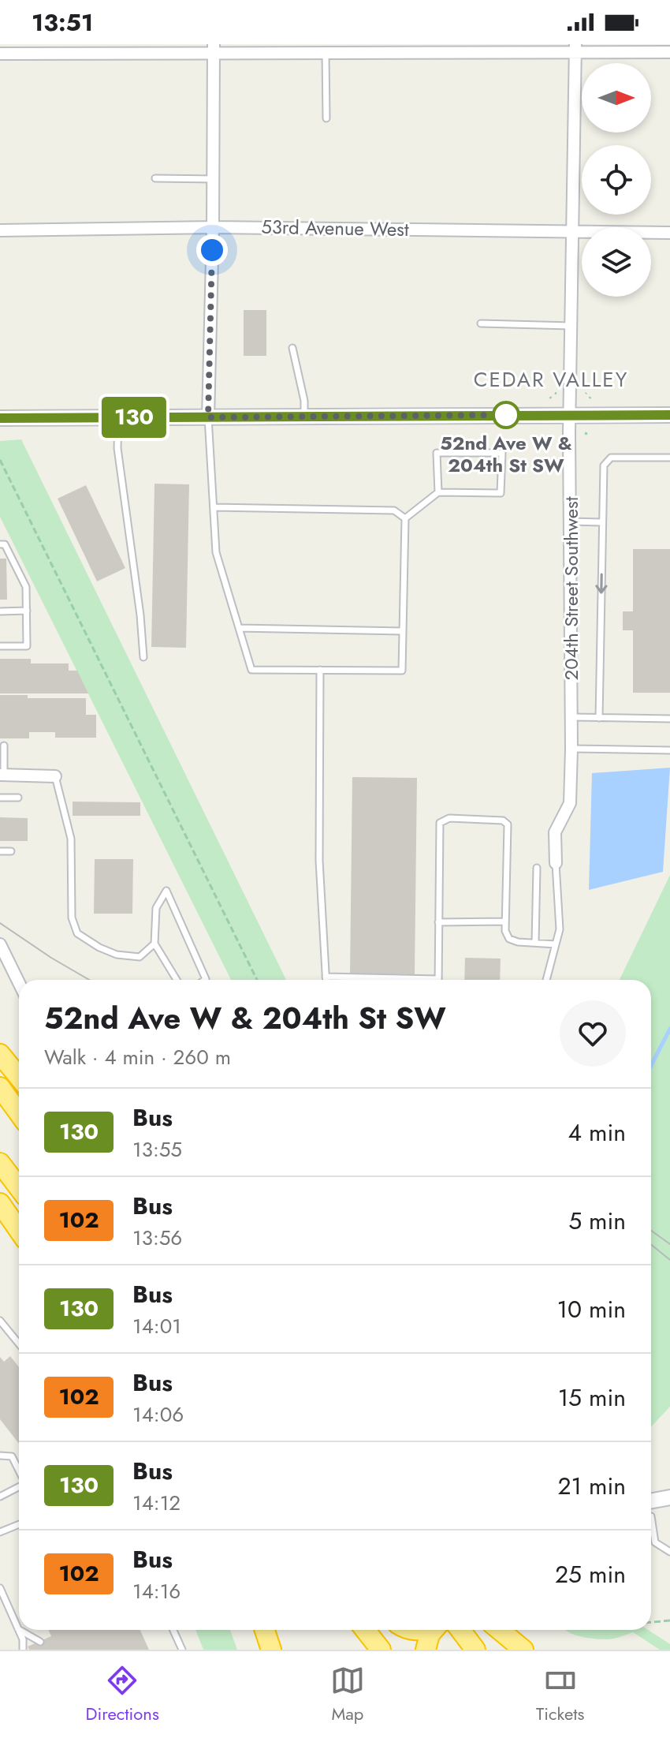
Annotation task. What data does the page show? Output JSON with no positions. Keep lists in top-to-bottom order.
{
  "streets": {
    "street": ["53rd Avenue West", "204th Street Southwest"]
  },
  "crossings": [
    ["53rd Avenue West", "204th Street Southwest"]
  ],
  "districts": ["CEDAR VALLEY"],
  "places": ["52nd Ave W & 204th St SW"],
  "lines": ["bus line 130"],
  "north": "right",
  "page": {
    "status": "13:51",
    "on_map": "130",
    "heading": ["52nd Ave W & 204th St SW", "Walk · 4 min · 260 m"],
    "list": [
      {
        "mark": "130",
        "name": "Bus",
        "note": "13:55",
        "value": "4 min"
      },
      {
        "mark": "102",
        "name": "Bus",
        "note": "13:56",
        "value": "5 min"
      },
      {
        "mark": "130",
        "name": "Bus",
        "note": "14:01",
        "value": "10 min"
      },
      {
        "mark": "102",
        "name": "Bus",
        "note": "14:06",
        "value": "15 min"
      },
      {
        "mark": "130",
        "name": "Bus",
        "note": "14:12",
        "value": "21 min"
      },
      {
        "mark": "102",
        "name": "Bus",
        "note": "14:16",
        "value": "25 min"
      }
    ],
    "tabs": ["Directions", "Map", "Tickets"]
  }
}
